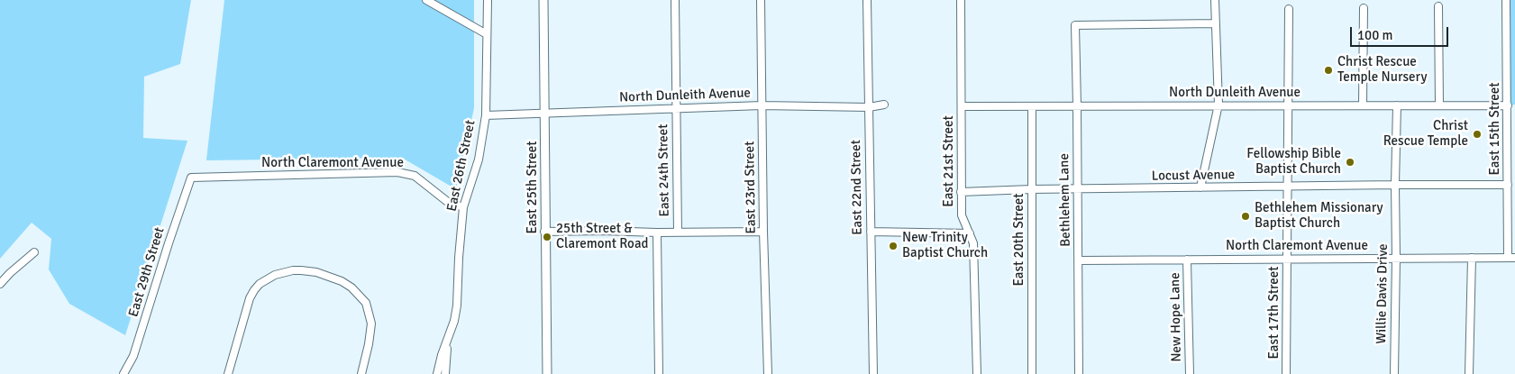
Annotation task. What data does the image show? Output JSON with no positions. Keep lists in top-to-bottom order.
{
  "streets": {
    "street": [
      "North Dunleith Avenue",
      "East 15th Street",
      "East 21st Street",
      "North Claremont Avenue",
      "East 26th Street",
      "East 24th Street",
      "Locust Avenue",
      "East 25th Street",
      "East 23rd Street",
      "East 22nd Street",
      "Bethlehem Lane",
      "East 20th Street",
      "East 29th Street",
      "Willie Davis Drive",
      "East 17th Street",
      "New Hope Lane"
    ]
  },
  "crossings": [
    ["North Dunleith Avenue", "East 15th Street"],
    ["North Dunleith Avenue", "East 21st Street"],
    ["North Dunleith Avenue", "East 26th Street"],
    ["North Dunleith Avenue", "East 24th Street"],
    ["North Dunleith Avenue", "East 25th Street"],
    ["North Dunleith Avenue", "East 23rd Street"],
    ["North Dunleith Avenue", "East 22nd Street"],
    ["North Dunleith Avenue", "Bethlehem Lane"],
    ["North Dunleith Avenue", "East 20th Street"],
    ["North Dunleith Avenue", "Willie Davis Drive"],
    ["North Dunleith Avenue", "East 17th Street"],
    ["East 15th Street", "North Claremont Avenue"],
    ["East 15th Street", "Locust Avenue"],
    ["East 21st Street", "Locust Avenue"],
    ["North Claremont Avenue", "East 26th Street"],
    ["North Claremont Avenue", "Bethlehem Lane"],
    ["North Claremont Avenue", "East 29th Street"],
    ["North Claremont Avenue", "Willie Davis Drive"],
    ["North Claremont Avenue", "East 17th Street"],
    ["North Claremont Avenue", "New Hope Lane"],
    ["Locust Avenue", "Bethlehem Lane"],
    ["Locust Avenue", "East 20th Street"],
    ["Locust Avenue", "Willie Davis Drive"],
    ["Locust Avenue", "East 17th Street"]
  ],
  "places": [
    "Christ Rescue Temple Nursery",
    "Christ Rescue Temple",
    "Fellowship Bible Baptist Church",
    "Bethlehem Missionary Baptist Church",
    "25th Street & Claremont Road",
    "New Trinity Baptist Church"
  ],
  "scale_bar": "100 m"
}
